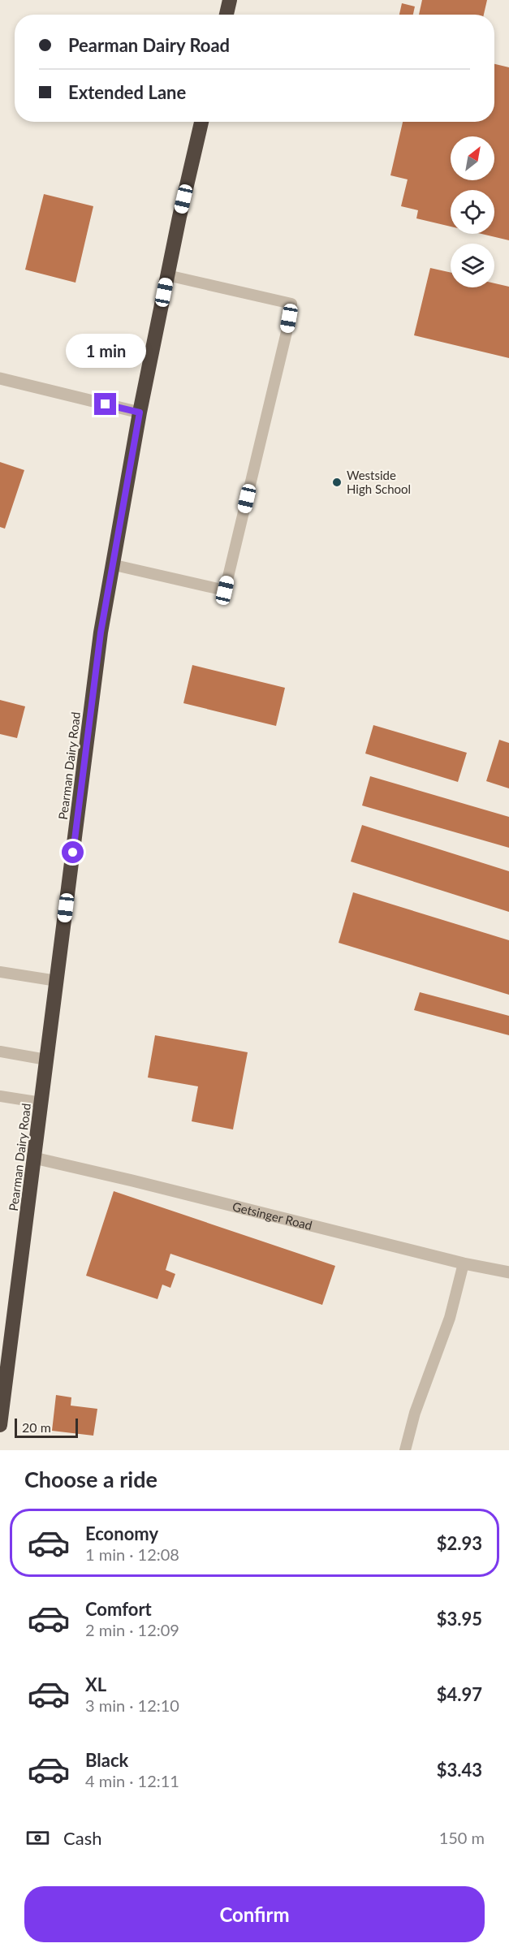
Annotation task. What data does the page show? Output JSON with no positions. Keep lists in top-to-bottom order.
{
  "streets": {
    "highway": ["Pearman Dairy Road"],
    "street": ["Getsinger Road"]
  },
  "crossings": [
    ["Pearman Dairy Road", "Getsinger Road"]
  ],
  "places": ["Westside High School"],
  "scale_bar": "20 m",
  "north": "top right",
  "page": {
    "banner": ["Pearman Dairy Road", "Extended Lane"],
    "bubble": "1 min",
    "scale": "20 m",
    "heading": "Choose a ride",
    "list": [
      {
        "name": "Economy",
        "note": "1 min · 12:08",
        "value": "$2.93"
      },
      {
        "name": "Comfort",
        "note": "2 min · 12:09",
        "value": "$3.95"
      },
      {
        "name": "XL",
        "note": "3 min · 12:10",
        "value": "$4.97"
      },
      {
        "name": "Black",
        "note": "4 min · 12:11",
        "value": "$3.43"
      }
    ],
    "pay": ["Cash", "150 m"],
    "buttons": "Confirm"
  }
}
